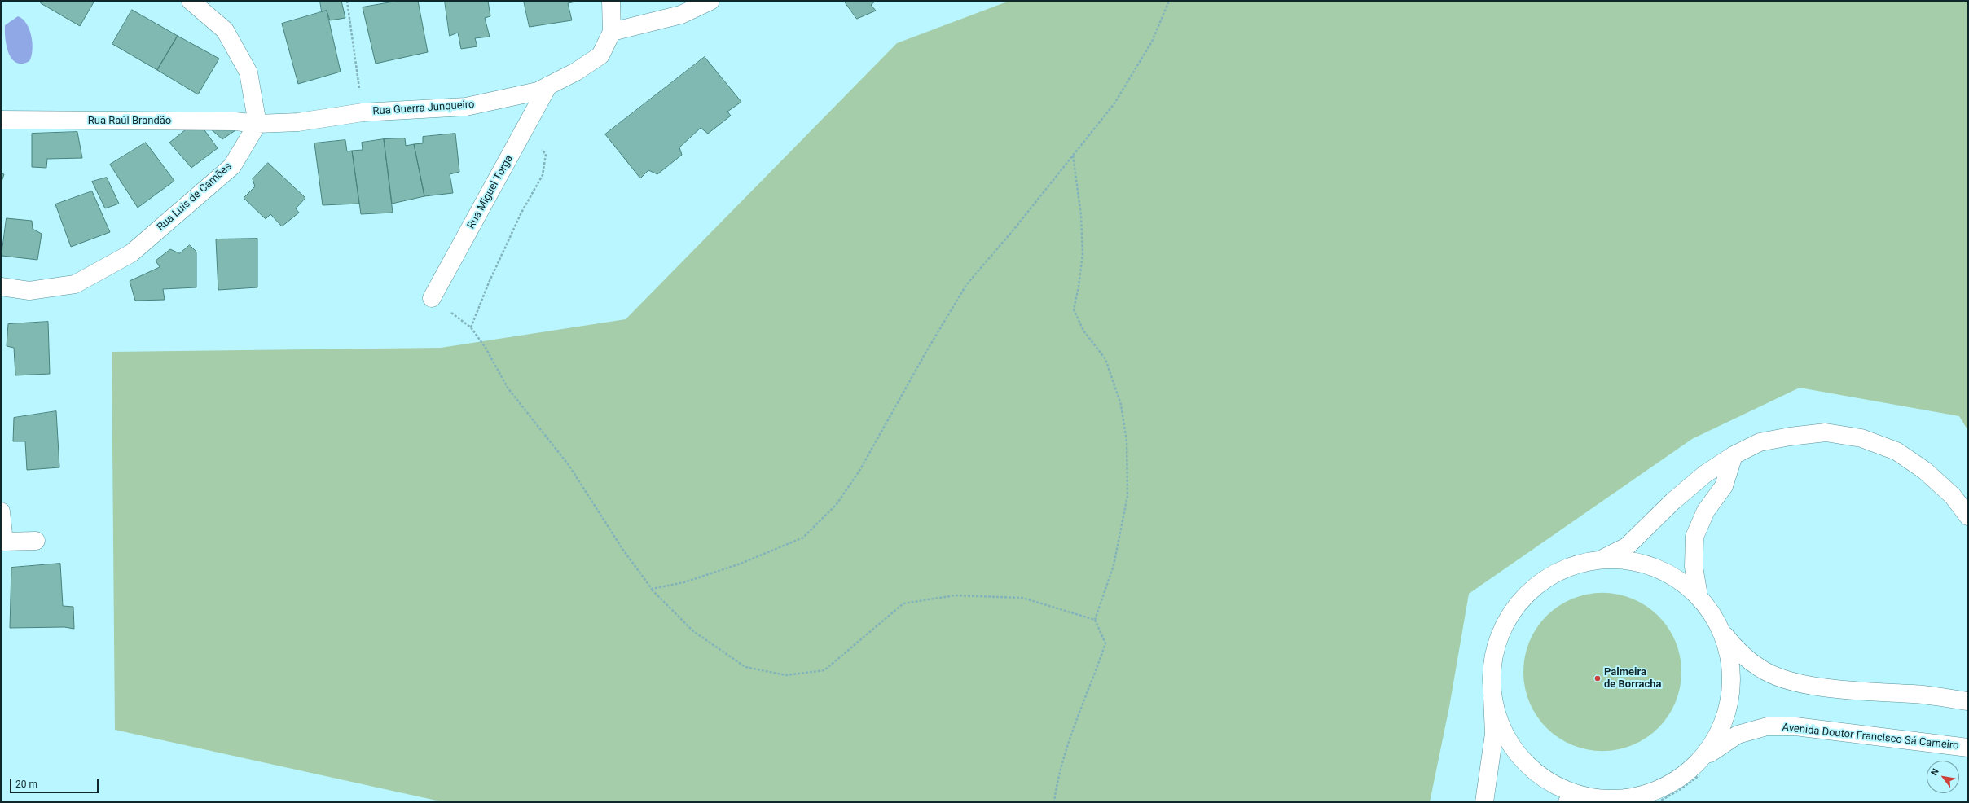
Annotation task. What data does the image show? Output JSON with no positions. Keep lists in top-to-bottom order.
{
  "streets": {
    "main road": [
      "Rua Guerra Junqueiro",
      "Rua Raúl Brandão",
      "Rua Miguel Torga",
      "Rua Luis de Camões",
      "Avenida Doutor Francisco Sá Carneiro"
    ]
  },
  "crossings": [
    ["Rua Guerra Junqueiro", "Rua Raúl Brandão"],
    ["Rua Guerra Junqueiro", "Rua Miguel Torga"],
    ["Rua Guerra Junqueiro", "Rua Luis de Camões"],
    ["Rua Raúl Brandão", "Rua Luis de Camões"]
  ],
  "places": ["Palmeira de Borracha"],
  "scale_bar": "20 m",
  "north": "top left"
}
